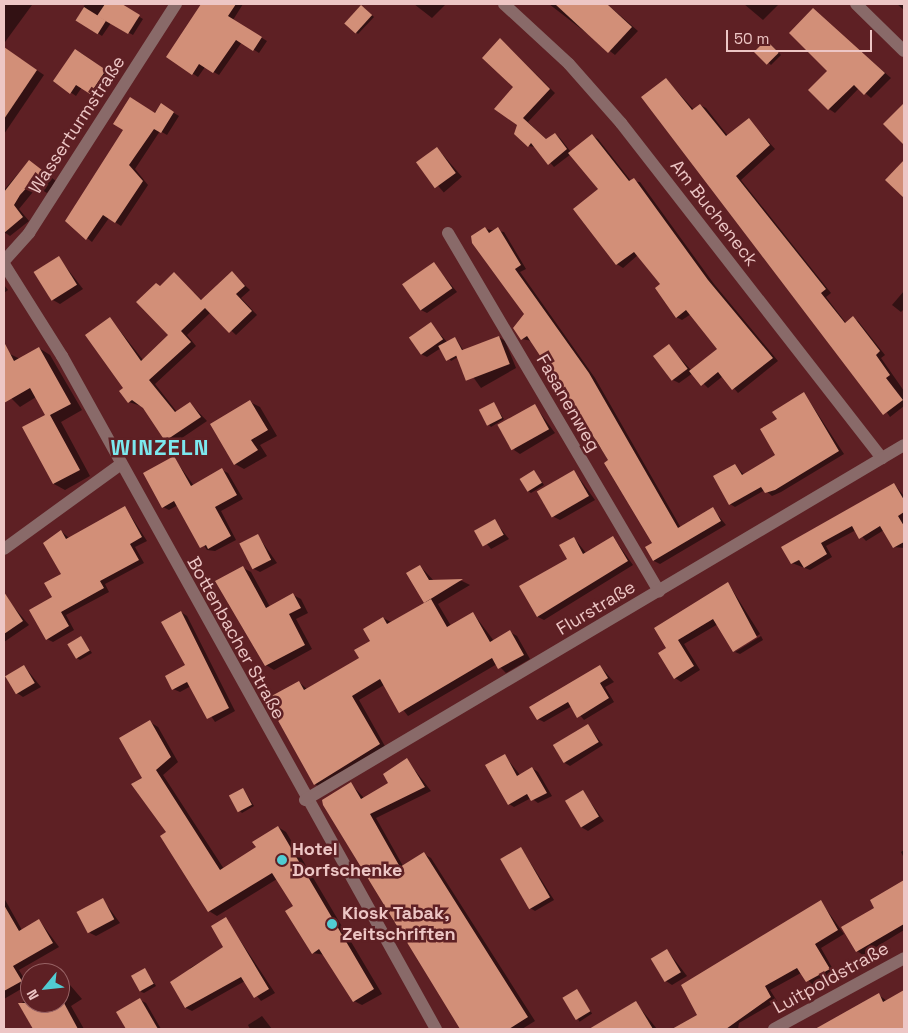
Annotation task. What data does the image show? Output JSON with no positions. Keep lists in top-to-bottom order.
{
  "streets": {
    "street": [
      "Wasserturmstraße",
      "Am Bucheneck",
      "Fasanenweg",
      "Flurstraße",
      "Bottenbacher Straße",
      "Luitpoldstraße"
    ]
  },
  "crossings": [
    ["Wasserturmstraße", "Bottenbacher Straße"],
    ["Am Bucheneck", "Flurstraße"],
    ["Fasanenweg", "Flurstraße"],
    ["Flurstraße", "Bottenbacher Straße"]
  ],
  "districts": ["WINZELN"],
  "places": ["Hotel Dorfschenke", "Kiosk Tabak, Zeitschriften"],
  "scale_bar": "50 m",
  "north": "bottom left"
}
